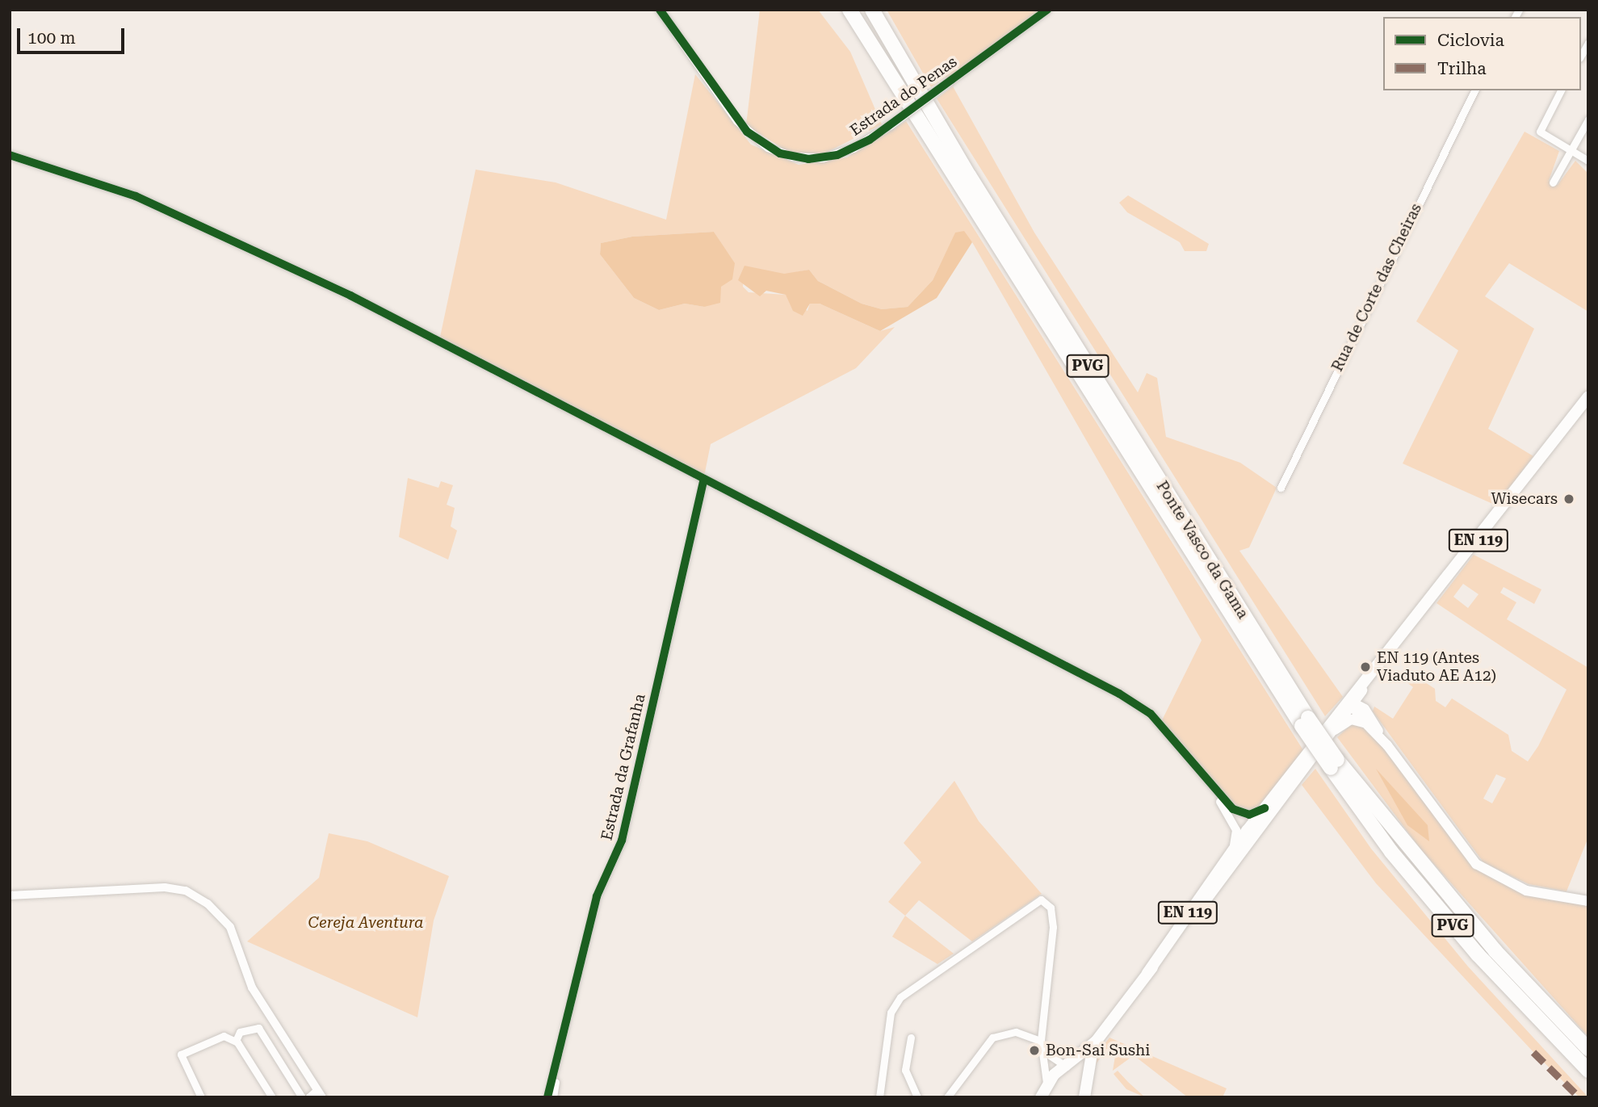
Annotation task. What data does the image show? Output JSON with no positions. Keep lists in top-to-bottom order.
{
  "streets": {
    "highway": ["PVG", "Ponte Vasco da Gama"],
    "main road": ["EN 119"],
    "street": ["Estrada do Penas", "Rua de Corte das Cheiras", "Estrada da Grafanha"]
  },
  "parks": ["Cereja Aventura"],
  "places": ["Wisecars", "EN 119 (Antes Viaduto AE A12)", "Bon-Sai Sushi"],
  "legend": ["Ciclovia", "Trilha"],
  "scale_bar": "100 m"
}
